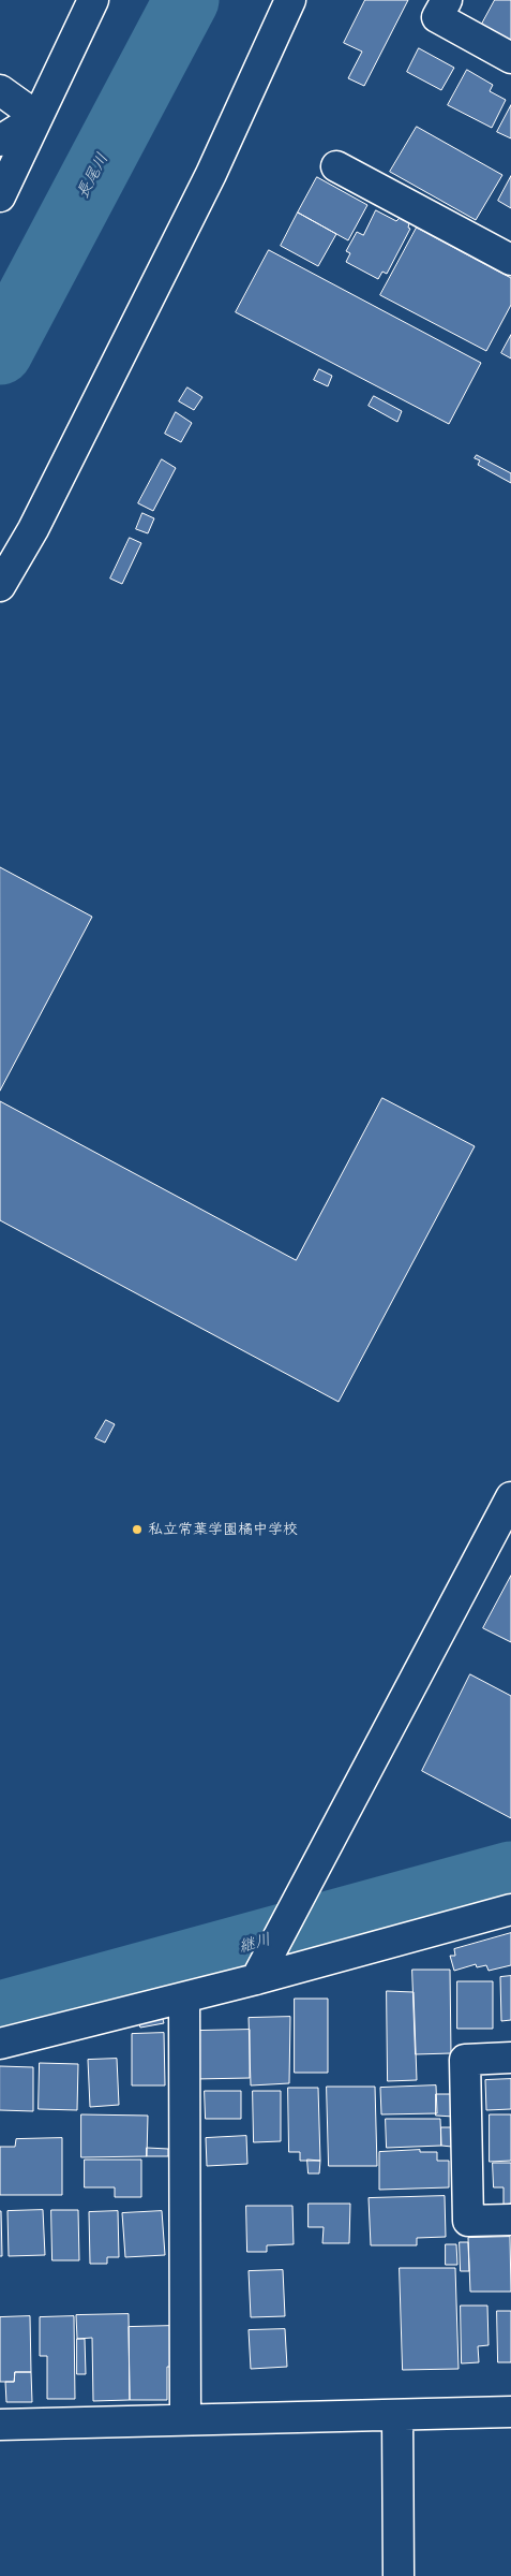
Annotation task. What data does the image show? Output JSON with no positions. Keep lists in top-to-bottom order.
{
  "water": ["長尾川", "継川"],
  "places": ["私立常葉学園橘中学校"]
}
